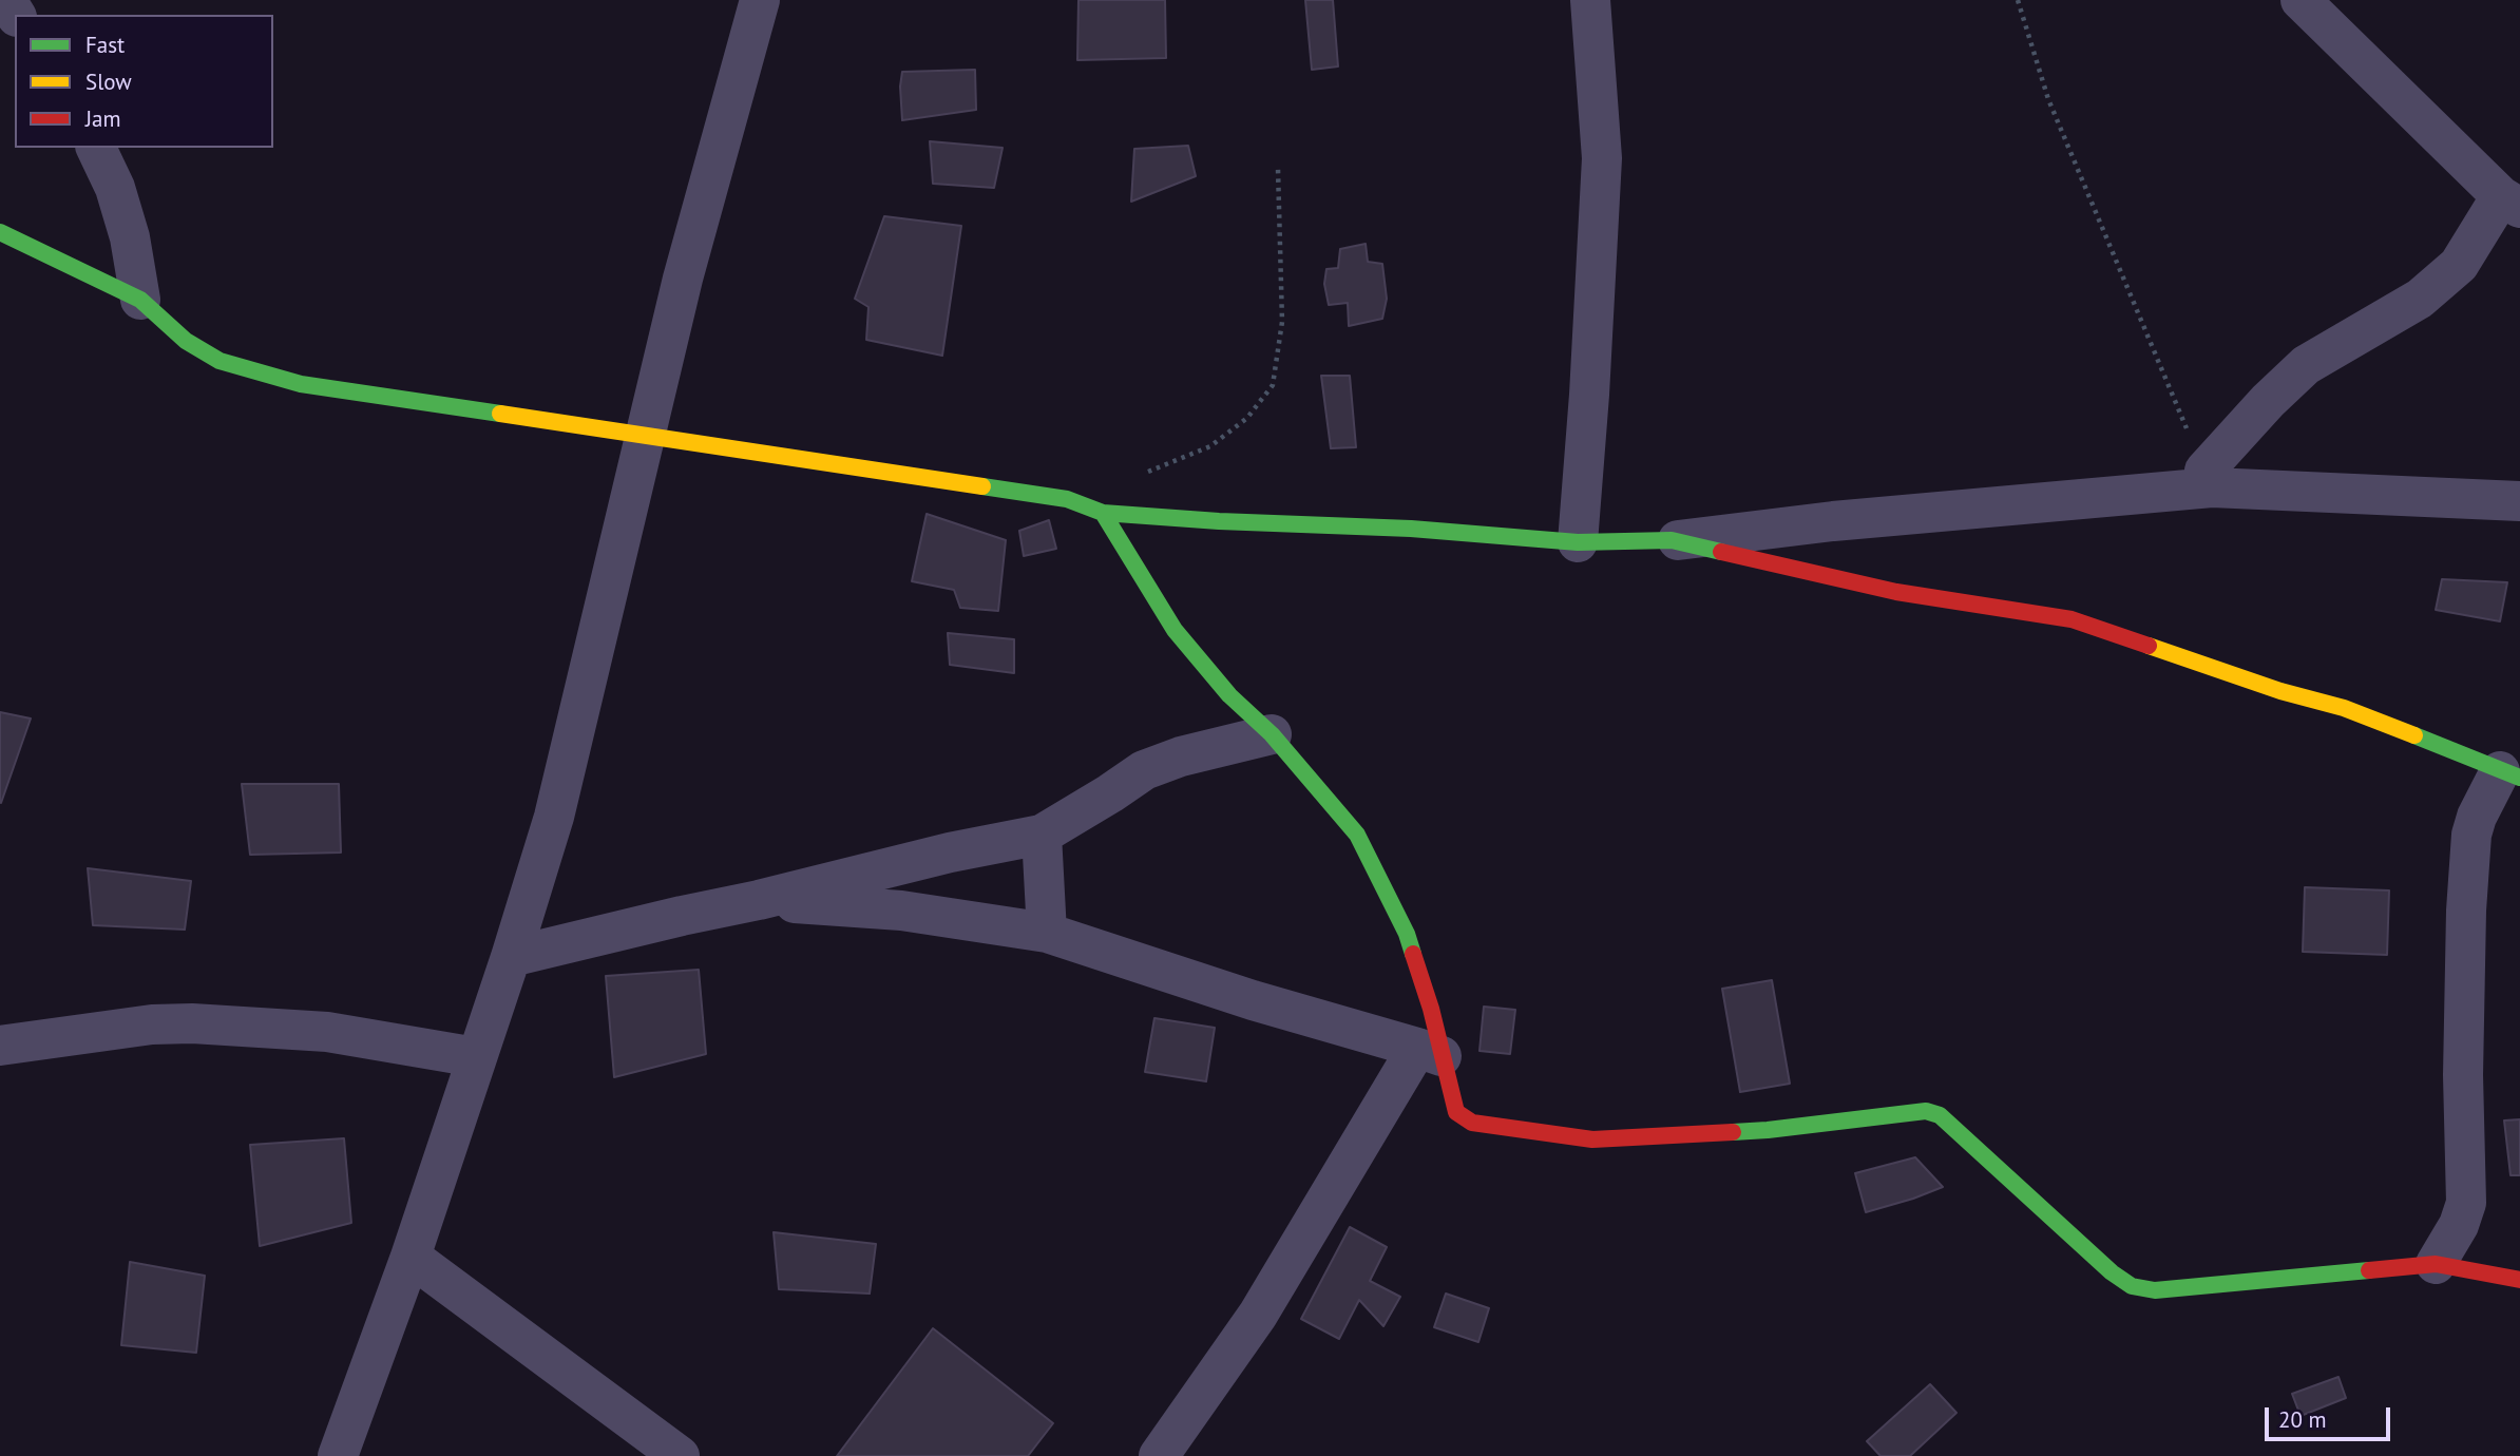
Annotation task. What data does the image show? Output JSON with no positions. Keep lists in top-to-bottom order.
{
  "legend": ["Fast", "Slow", "Jam"],
  "scale_bar": "20 m"
}
